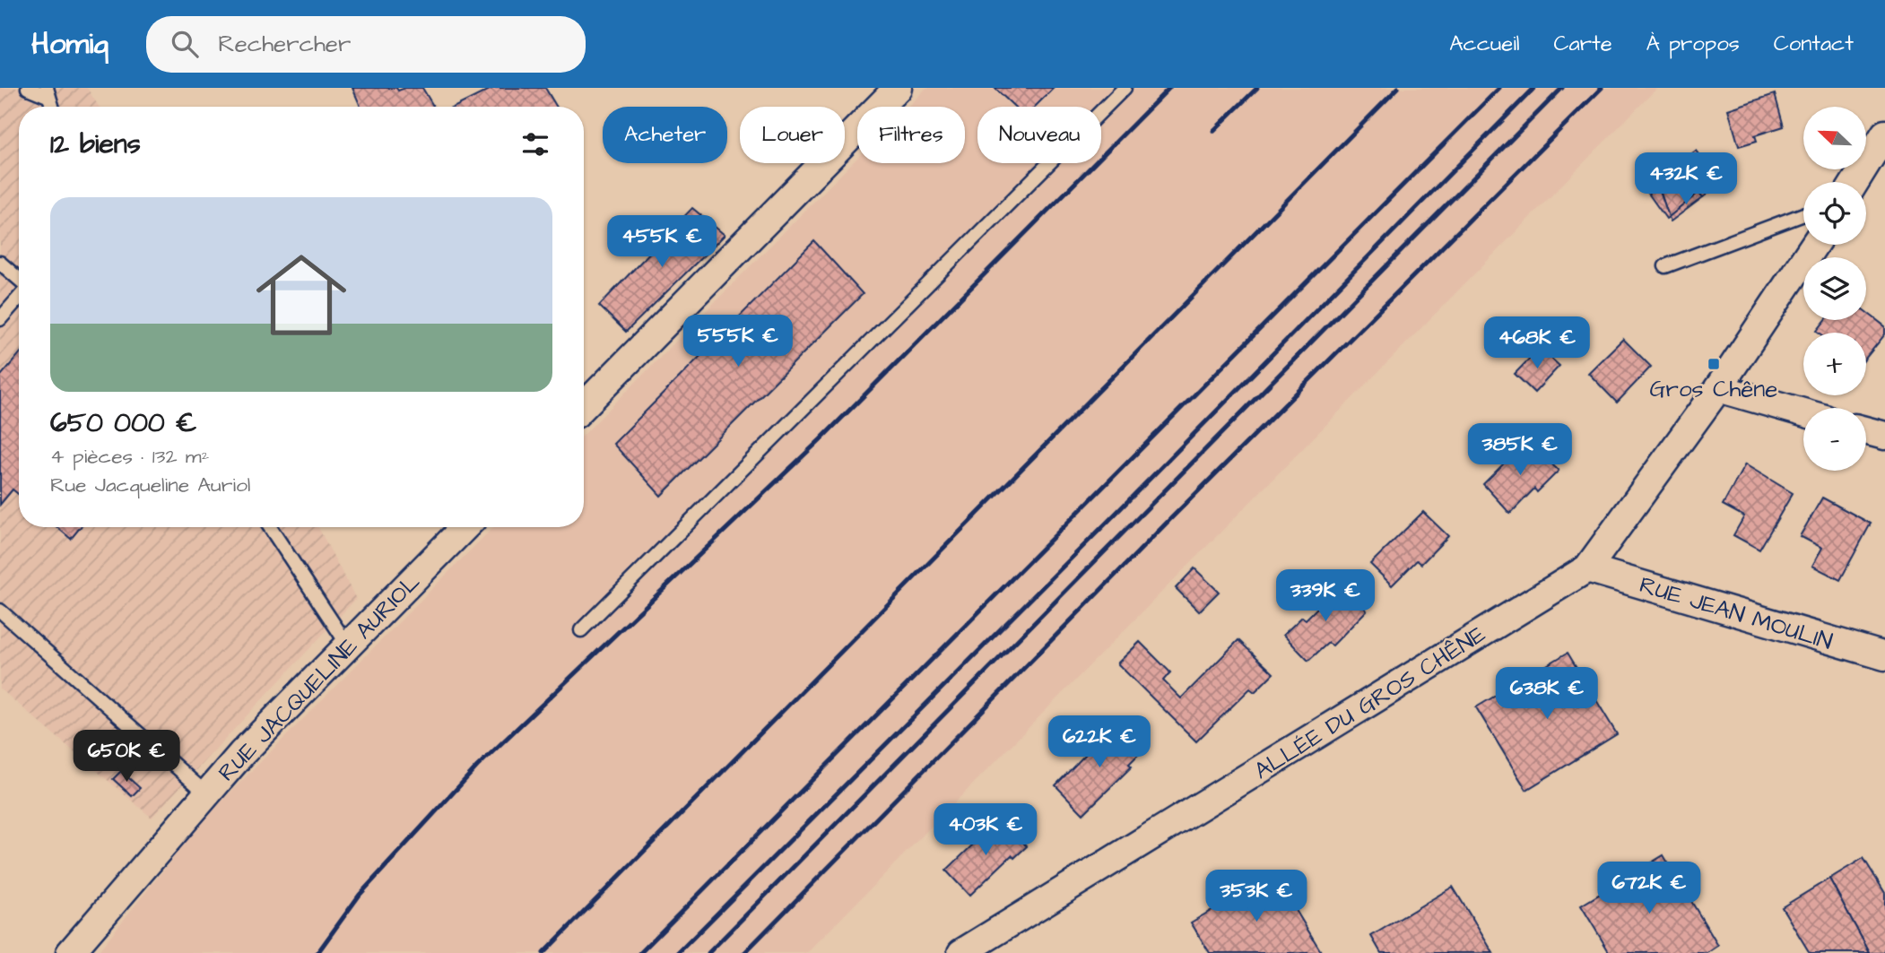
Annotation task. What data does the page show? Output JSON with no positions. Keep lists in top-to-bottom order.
{
  "streets": {
    "street": ["RUE JEAN MOULIN", "RUE JACQUELINE AURIOL", "ALLÉE DU GROS CHÊNE"]
  },
  "crossings": [
    ["RUE JEAN MOULIN", "ALLÉE DU GROS CHÊNE"]
  ],
  "places": {
    "transit": ["Gros Chêne"]
  },
  "north": "top left",
  "page": {
    "header": "Homiq",
    "search": "Rechercher",
    "nav": [
      "Accueil",
      "Carte",
      "À propos",
      "Contact"
    ],
    "map_buttons": ["+", "−"],
    "chip": [
      "Acheter",
      "Louer",
      "Filtres",
      "Nouveau"
    ],
    "heading": "12 biens",
    "price": [
      "432K €",
      "455K €",
      "555K €",
      "468K €",
      "385K €",
      "339K €",
      "638K €",
      "622K €",
      "650K €",
      "403K €",
      "672K €",
      "353K €"
    ],
    "list": [
      {
        "name": "650 000 €",
        "note": "4 pièces · 132 m² · Rue Jacqueline Auriol"
      }
    ]
  }
}
